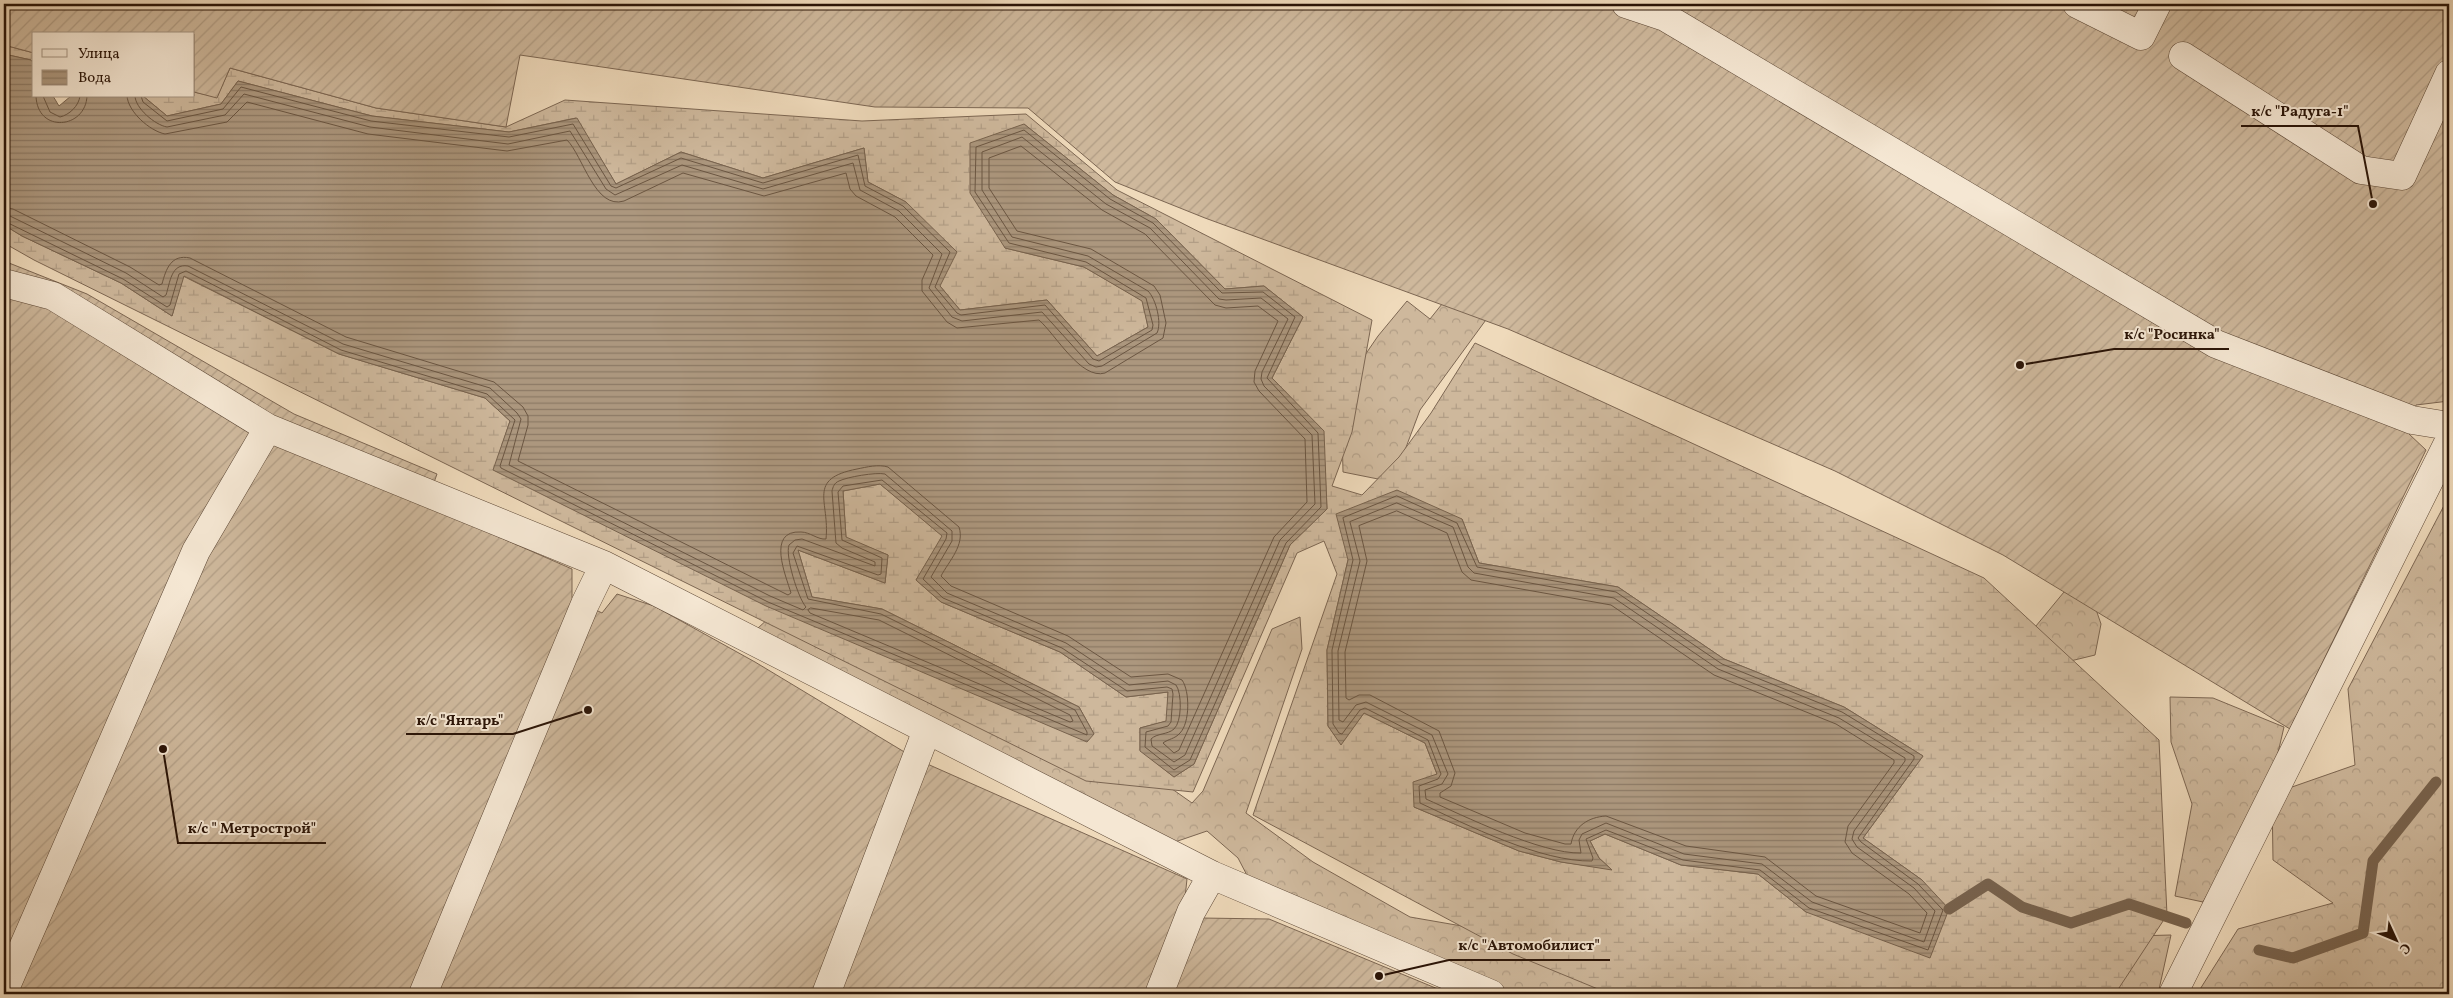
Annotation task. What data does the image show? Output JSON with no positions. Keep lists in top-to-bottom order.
{
  "places": [
    "к/с \"Радуга-1\"",
    "к/с \"Росинка\"",
    "к/с \"Янтарь\"",
    "к/с \" Метрострой\"",
    "к/с \"Автомобилист\""
  ],
  "legend": ["Улица", "Вода"],
  "north": "bottom right"
}
